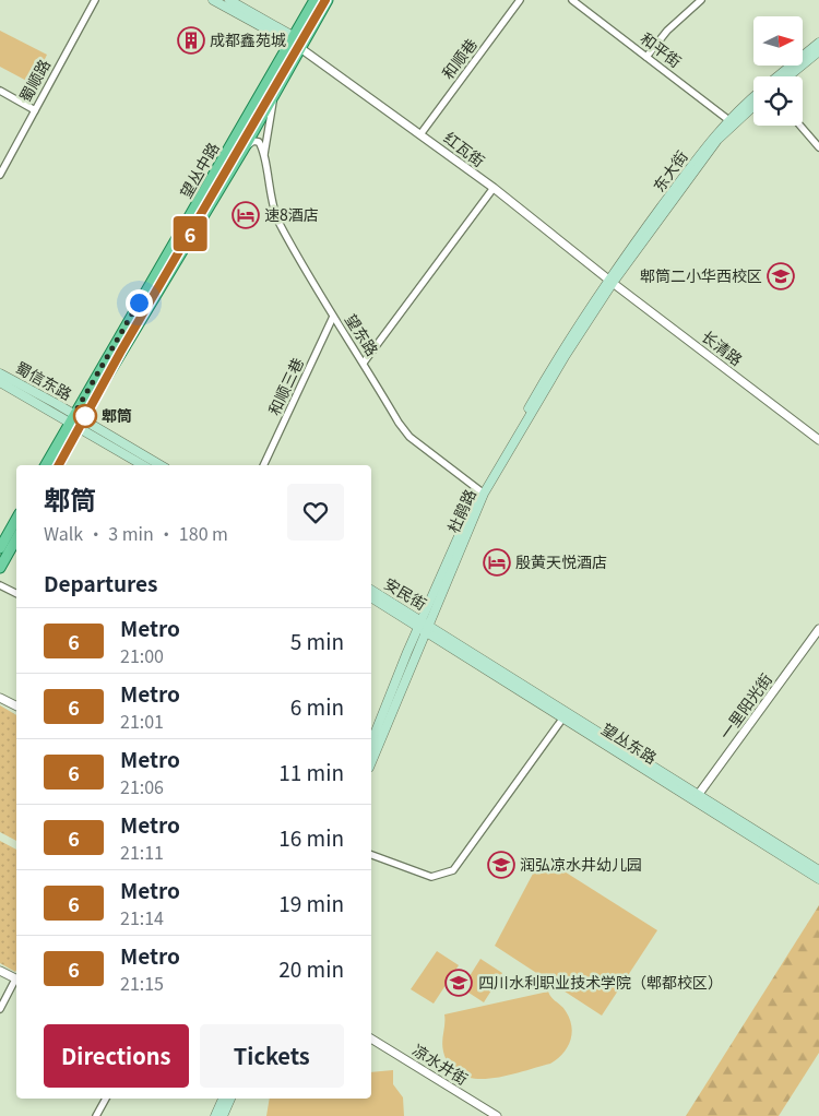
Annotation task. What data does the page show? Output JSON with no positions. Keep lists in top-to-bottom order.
{
  "streets": {
    "main road": [
      "望丛中路",
      "东大街",
      "蜀信东路",
      "杜鹃路",
      "安民街",
      "望丛东路"
    ],
    "street": [
      "和平街",
      "和顺巷",
      "蜀顺路",
      "红瓦街",
      "望东路",
      "长清路",
      "和顺三巷",
      "一里阳光街",
      "凉水井街"
    ]
  },
  "crossings": [
    ["和平街", "东大街"],
    ["和顺巷", "红瓦街"],
    ["红瓦街", "望丛中路"],
    ["红瓦街", "东大街"],
    ["红瓦街", "长清路"],
    ["红瓦街", "杜鹃路"],
    ["望丛中路", "望东路"],
    ["望丛中路", "蜀信东路"],
    ["东大街", "长清路"],
    ["东大街", "杜鹃路"],
    ["望东路", "和顺三巷"],
    ["望东路", "杜鹃路"],
    ["长清路", "杜鹃路"],
    ["杜鹃路", "安民街"],
    ["杜鹃路", "望丛东路"],
    ["安民街", "望丛东路"],
    ["一里阳光街", "望丛东路"]
  ],
  "places": {
    "building": ["成都鑫苑城"],
    "hotel": ["速8酒店", "殷黄天悦酒店"],
    "school or university": ["郫筒二小华西校区", "润弘凉水井幼儿园", "四川水利职业技术学院（郫都校区）"],
    "other": ["郫筒"]
  },
  "lines": ["metro line 6"],
  "north": "right",
  "page": {
    "on_map": "6",
    "heading": [
      ["郫筒", "Walk · 3 min · 180 m"],
      "Departures"
    ],
    "list": [
      {
        "mark": "6",
        "name": "Metro",
        "note": "21:00",
        "value": "5 min"
      },
      {
        "mark": "6",
        "name": "Metro",
        "note": "21:01",
        "value": "6 min"
      },
      {
        "mark": "6",
        "name": "Metro",
        "note": "21:06",
        "value": "11 min"
      },
      {
        "mark": "6",
        "name": "Metro",
        "note": "21:11",
        "value": "16 min"
      },
      {
        "mark": "6",
        "name": "Metro",
        "note": "21:14",
        "value": "19 min"
      },
      {
        "mark": "6",
        "name": "Metro",
        "note": "21:15",
        "value": "20 min"
      }
    ],
    "buttons": ["Directions", "Tickets"]
  }
}
